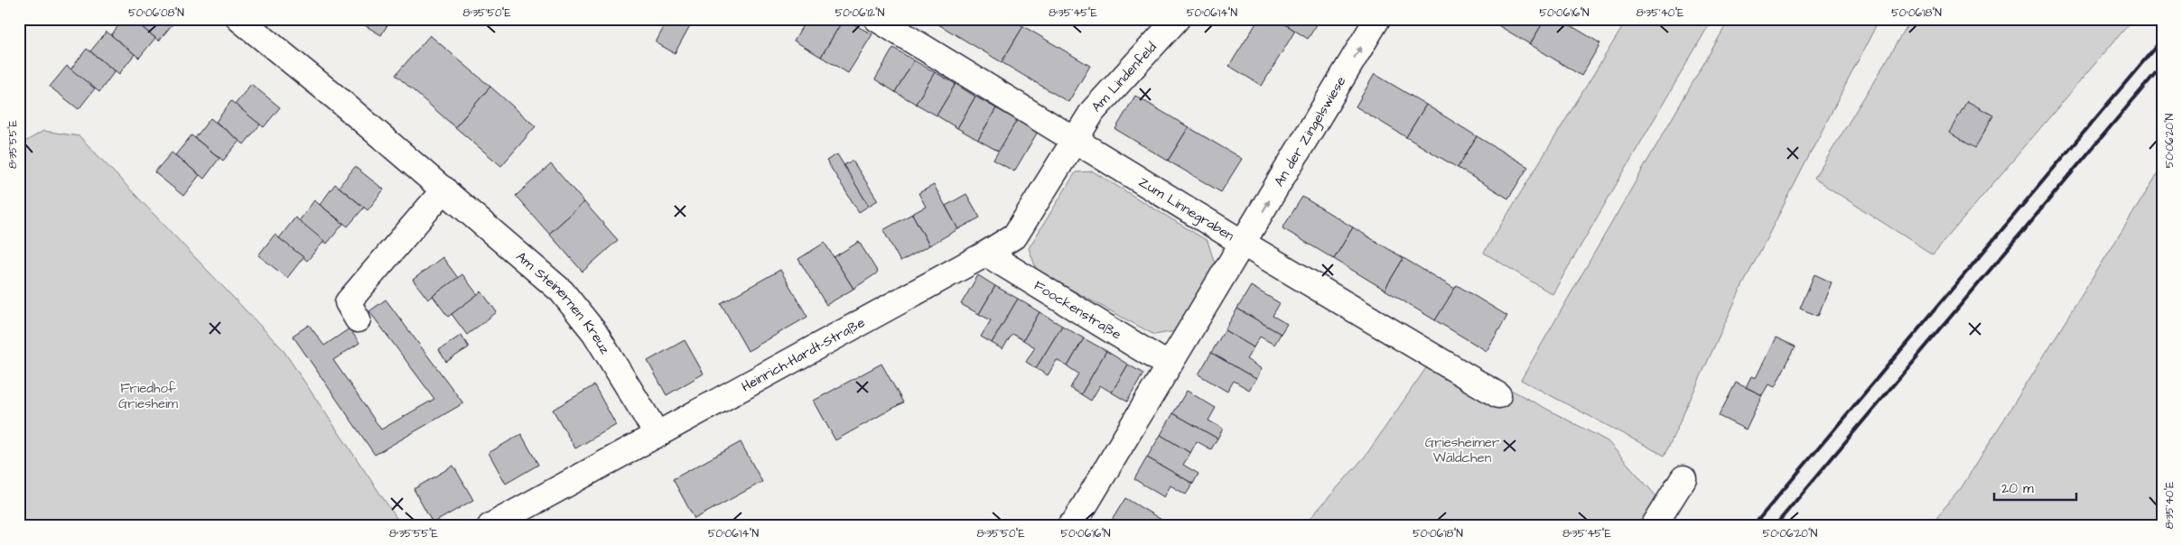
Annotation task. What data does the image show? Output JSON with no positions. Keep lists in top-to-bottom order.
{
  "streets": {
    "street": [
      "Am Lindenfeld",
      "An der Zingelswiese",
      "Zum Linnegraben",
      "Am Steinernen Kreuz",
      "Foockenstraße",
      "Heinrich-Hardt-Straße"
    ]
  },
  "crossings": [
    ["Am Lindenfeld", "Zum Linnegraben"],
    ["Am Lindenfeld", "Heinrich-Hardt-Straße"],
    ["An der Zingelswiese", "Zum Linnegraben"],
    ["Zum Linnegraben", "Heinrich-Hardt-Straße"],
    ["Am Steinernen Kreuz", "Heinrich-Hardt-Straße"],
    ["Foockenstraße", "Heinrich-Hardt-Straße"]
  ],
  "one_way": ["An der Zingelswiese"],
  "parks": ["Friedhof Griesheim", "Griesheimer Wäldchen"],
  "scale_bar": "20 m",
  "coordinates": [
    "50°06'08\"N",
    "8°35'50\"E",
    "50°06'12\"N",
    "8°35'45\"E",
    "50°06'14\"N",
    "50°06'16\"N",
    "8°35'40\"E",
    "50°06'18\"N",
    "50°06'20\"N",
    "8°35'55\"E"
  ]
}
